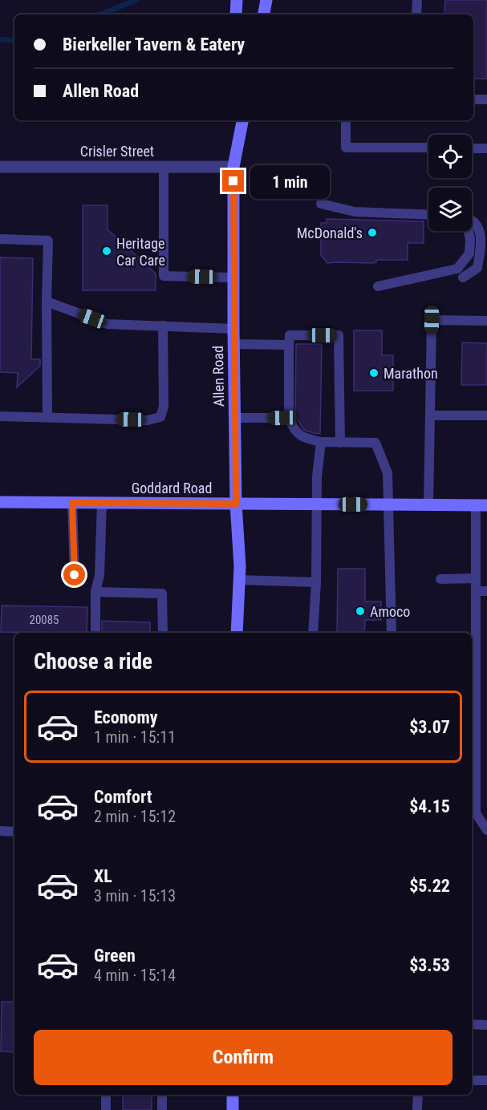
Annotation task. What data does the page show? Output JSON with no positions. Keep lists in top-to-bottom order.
{
  "streets": {
    "main road": ["Allen Road", "Goddard Road"],
    "street": ["Crisler Street"]
  },
  "crossings": [
    ["Crisler Street", "Allen Road"],
    ["Allen Road", "Goddard Road"]
  ],
  "places": [
    "McDonald's",
    "Heritage Car Care",
    "Marathon",
    "Amoco"
  ],
  "house_numbers": ["20085"],
  "page": {
    "banner": ["Bierkeller Tavern & Eatery", "Allen Road"],
    "bubble": "1 min",
    "heading": "Choose a ride",
    "list": [
      {
        "name": "Economy",
        "note": "1 min · 15:11",
        "value": "$3.07"
      },
      {
        "name": "Comfort",
        "note": "2 min · 15:12",
        "value": "$4.15"
      },
      {
        "name": "XL",
        "note": "3 min · 15:13",
        "value": "$5.22"
      },
      {
        "name": "Green",
        "note": "4 min · 15:14",
        "value": "$3.53"
      }
    ],
    "buttons": "Confirm"
  }
}
